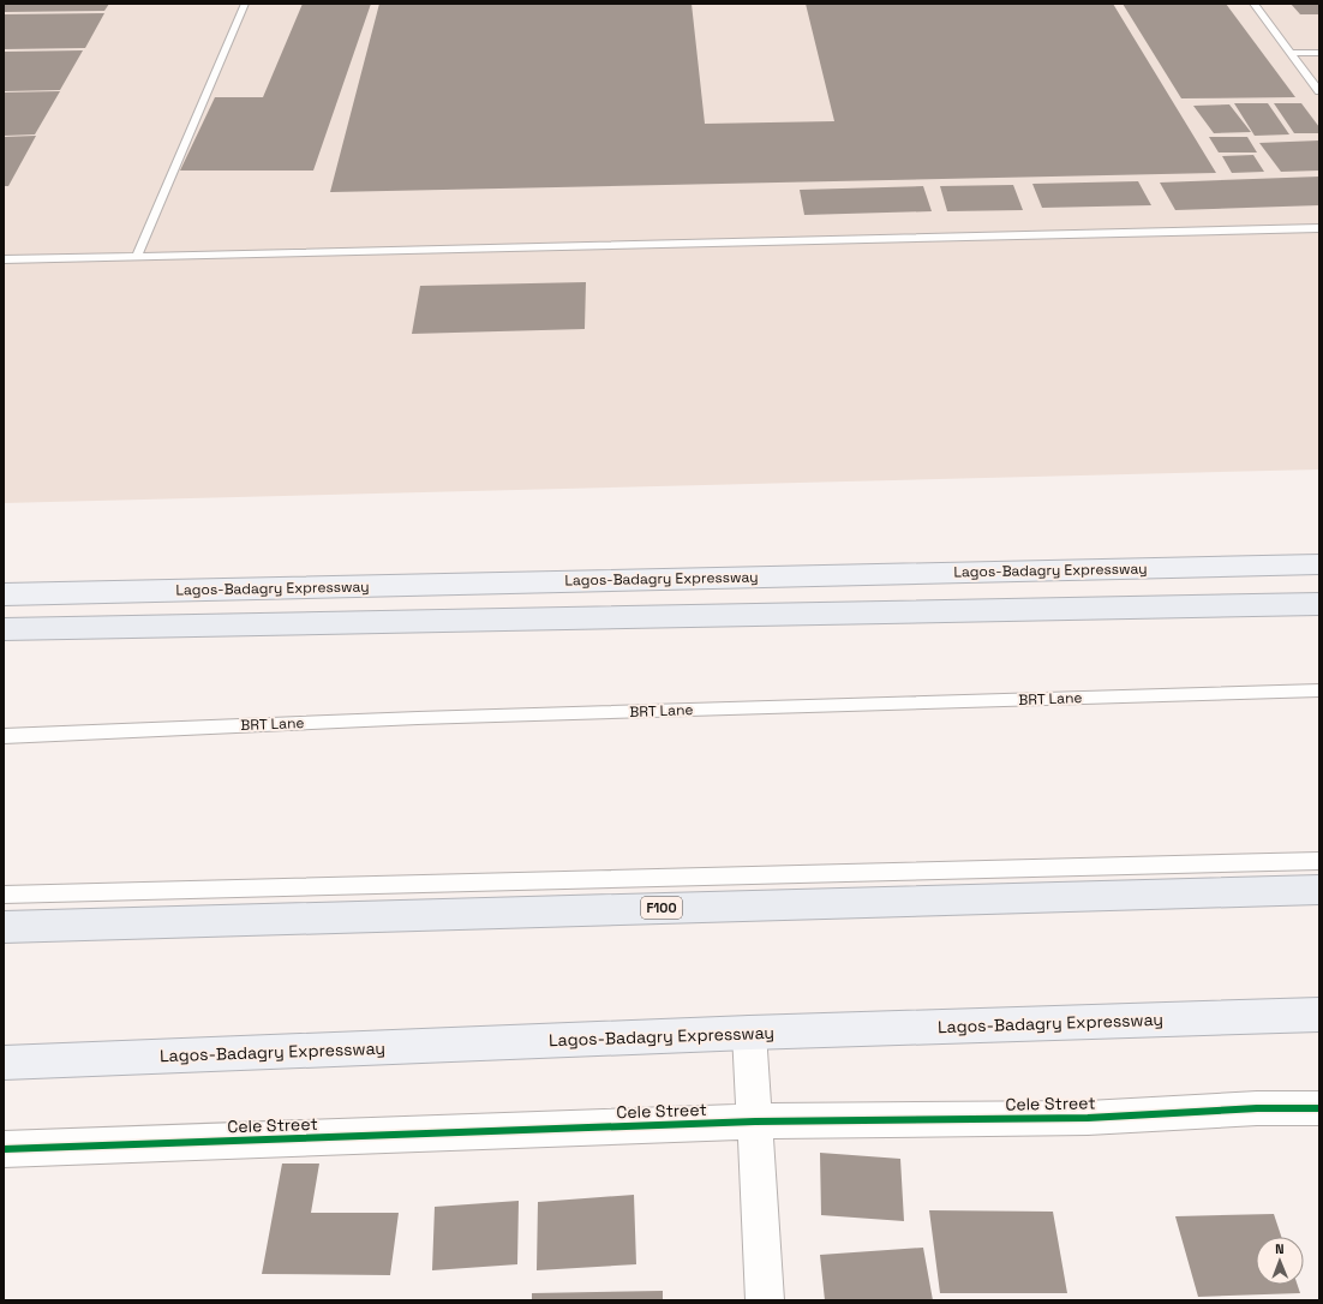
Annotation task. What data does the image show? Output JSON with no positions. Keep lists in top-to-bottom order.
{
  "streets": {
    "highway": ["F100"],
    "main road": ["Lagos-Badagry Expressway"],
    "street": ["Cele Street"],
    "lane": ["BRT Lane"]
  },
  "north": "top"
}
